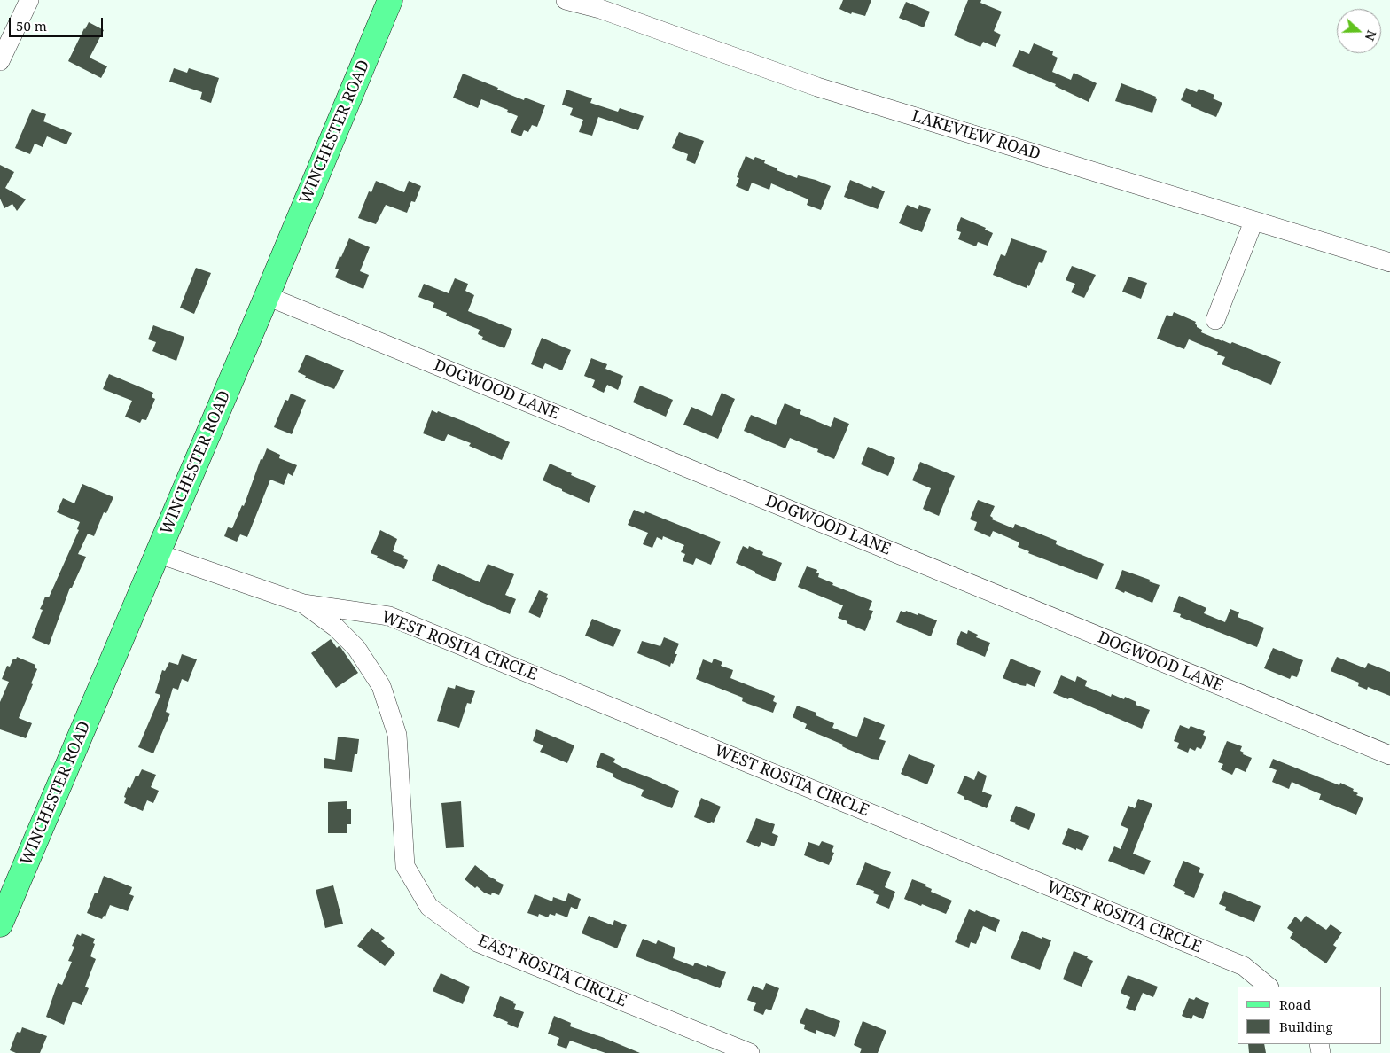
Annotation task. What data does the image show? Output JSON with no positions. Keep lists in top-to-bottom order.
{
  "streets": {
    "main road": ["WINCHESTER ROAD"],
    "street": [
      "LAKEVIEW ROAD",
      "DOGWOOD LANE",
      "WEST ROSITA CIRCLE",
      "EAST ROSITA CIRCLE"
    ]
  },
  "crossings": [
    ["WINCHESTER ROAD", "DOGWOOD LANE"],
    ["WINCHESTER ROAD", "EAST ROSITA CIRCLE"],
    ["WEST ROSITA CIRCLE", "EAST ROSITA CIRCLE"]
  ],
  "legend": ["Road", "Building"],
  "scale_bar": "50 m",
  "north": "right"
}
